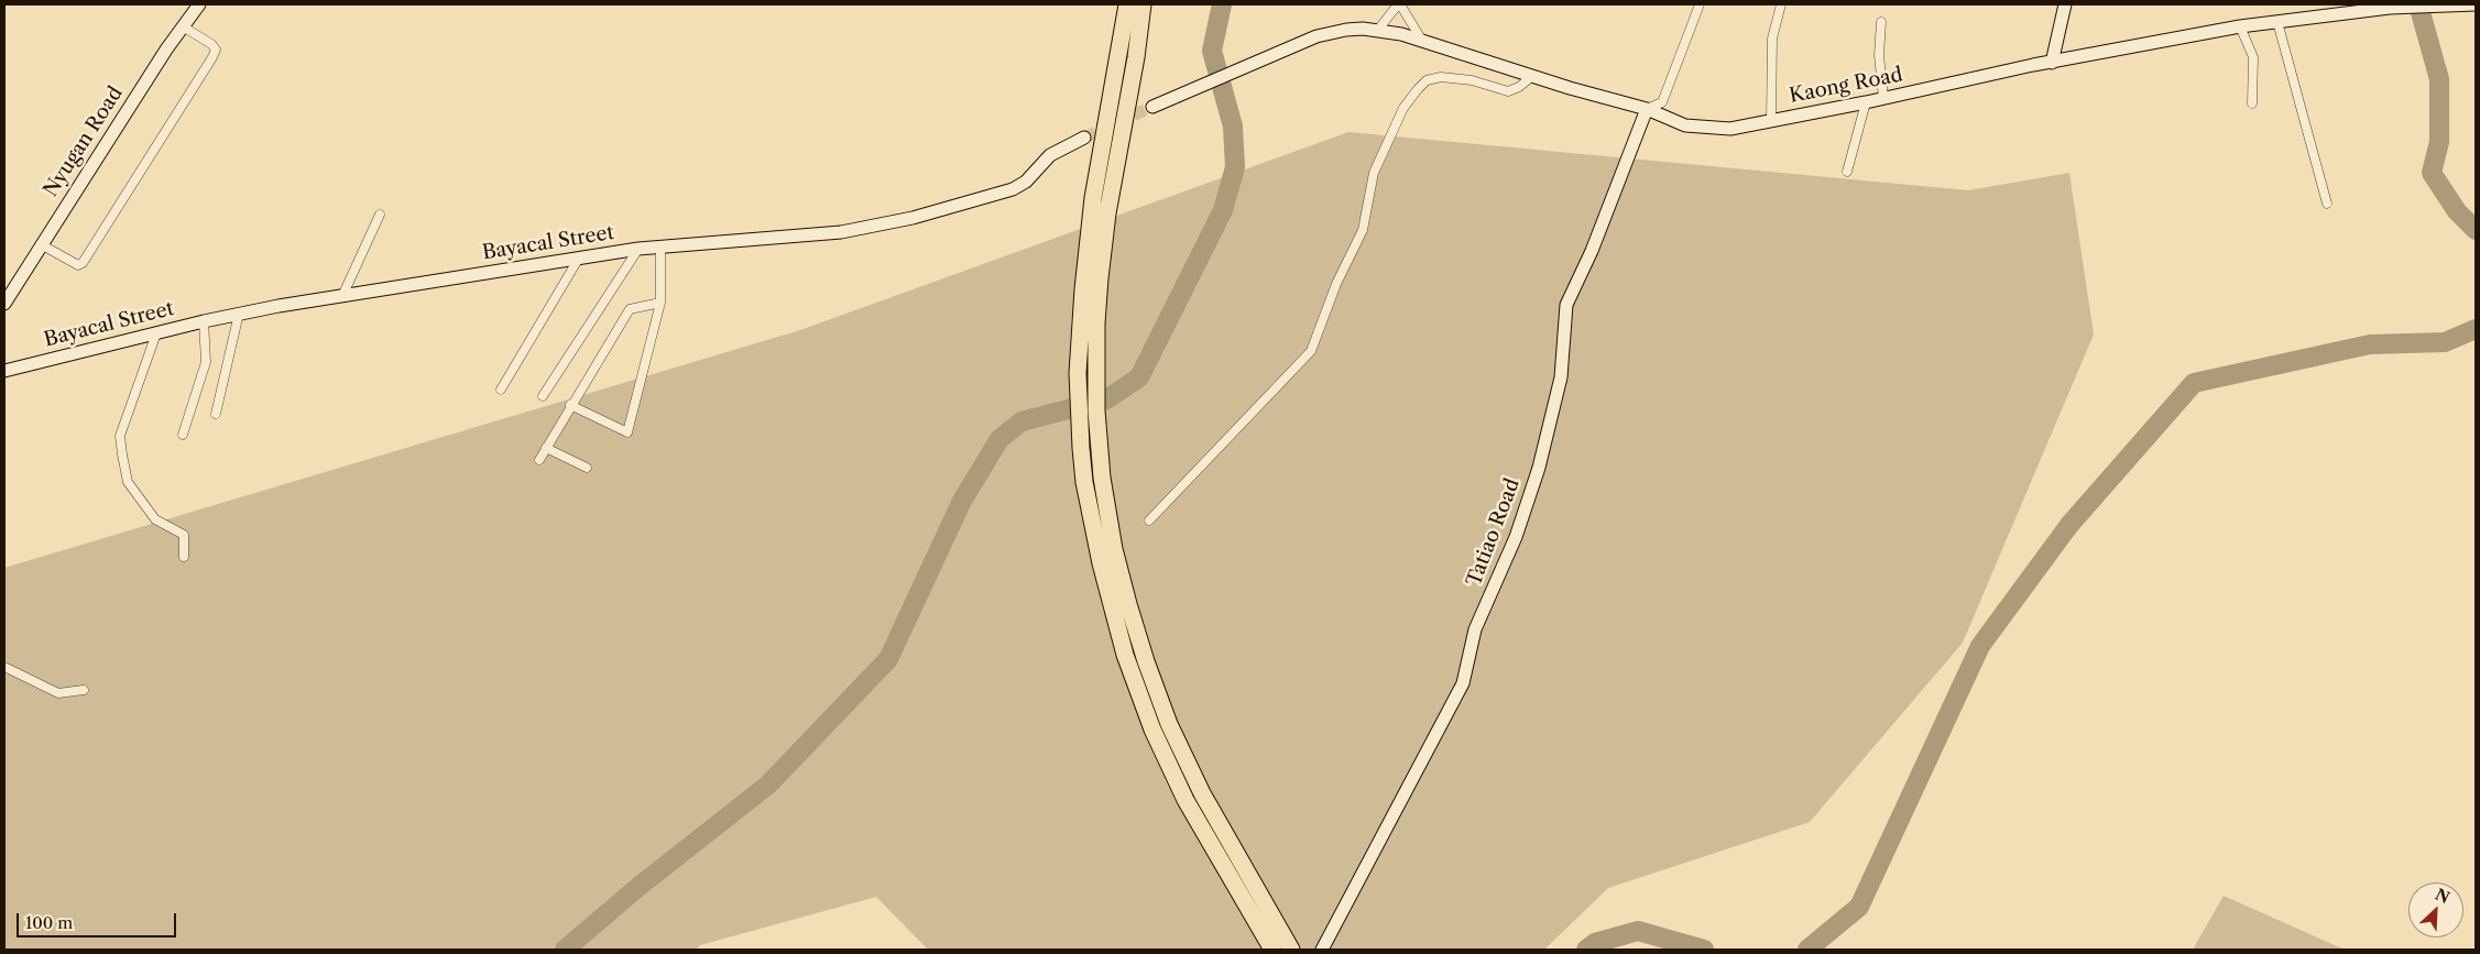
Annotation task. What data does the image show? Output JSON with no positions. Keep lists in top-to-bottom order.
{
  "streets": {
    "main road": [
      "Kaong Road",
      "Nyugan Road",
      "Bayacal Street",
      "Tatiao Road"
    ]
  },
  "crossings": [
    ["Kaong Road", "Tatiao Road"]
  ],
  "scale_bar": "100 m",
  "north": "top right"
}
